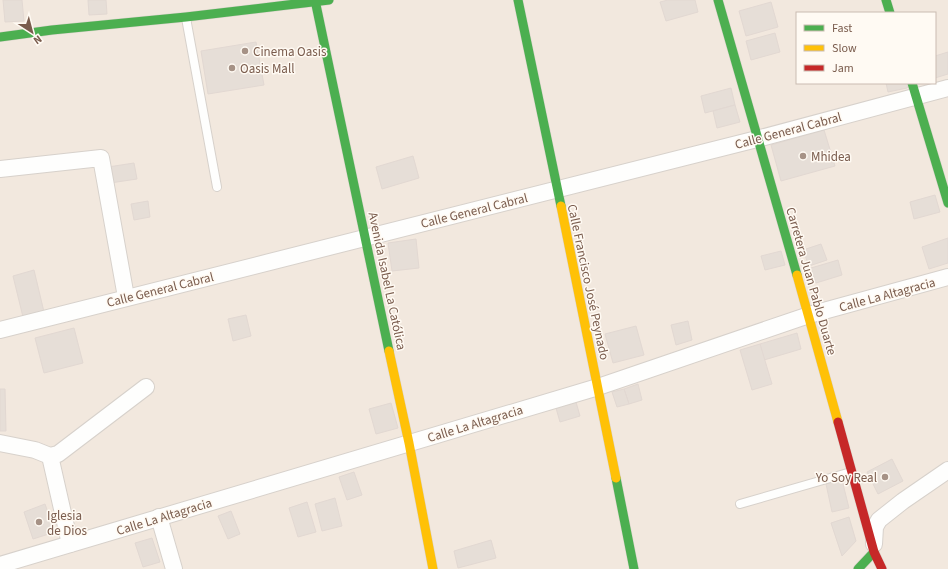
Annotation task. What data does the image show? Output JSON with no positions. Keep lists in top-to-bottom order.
{
  "streets": {
    "street": [
      "Calle General Cabral",
      "Avenida Isabel La Católica",
      "Carretera Juan Pablo Duarte",
      "Calle Francisco José Peynado",
      "Calle La Altagracia"
    ]
  },
  "crossings": [
    ["Calle General Cabral", "Avenida Isabel La Católica"],
    ["Calle General Cabral", "Carretera Juan Pablo Duarte"],
    ["Calle General Cabral", "Calle Francisco José Peynado"],
    ["Avenida Isabel La Católica", "Calle La Altagracia"],
    ["Carretera Juan Pablo Duarte", "Calle La Altagracia"],
    ["Calle Francisco José Peynado", "Calle La Altagracia"]
  ],
  "places": [
    "Cinema Oasis",
    "Oasis Mall",
    "Mhidea",
    "Yo Soy Real",
    "Iglesia de Dios"
  ],
  "legend": ["Fast", "Slow", "Jam"],
  "north": "bottom right"
}
